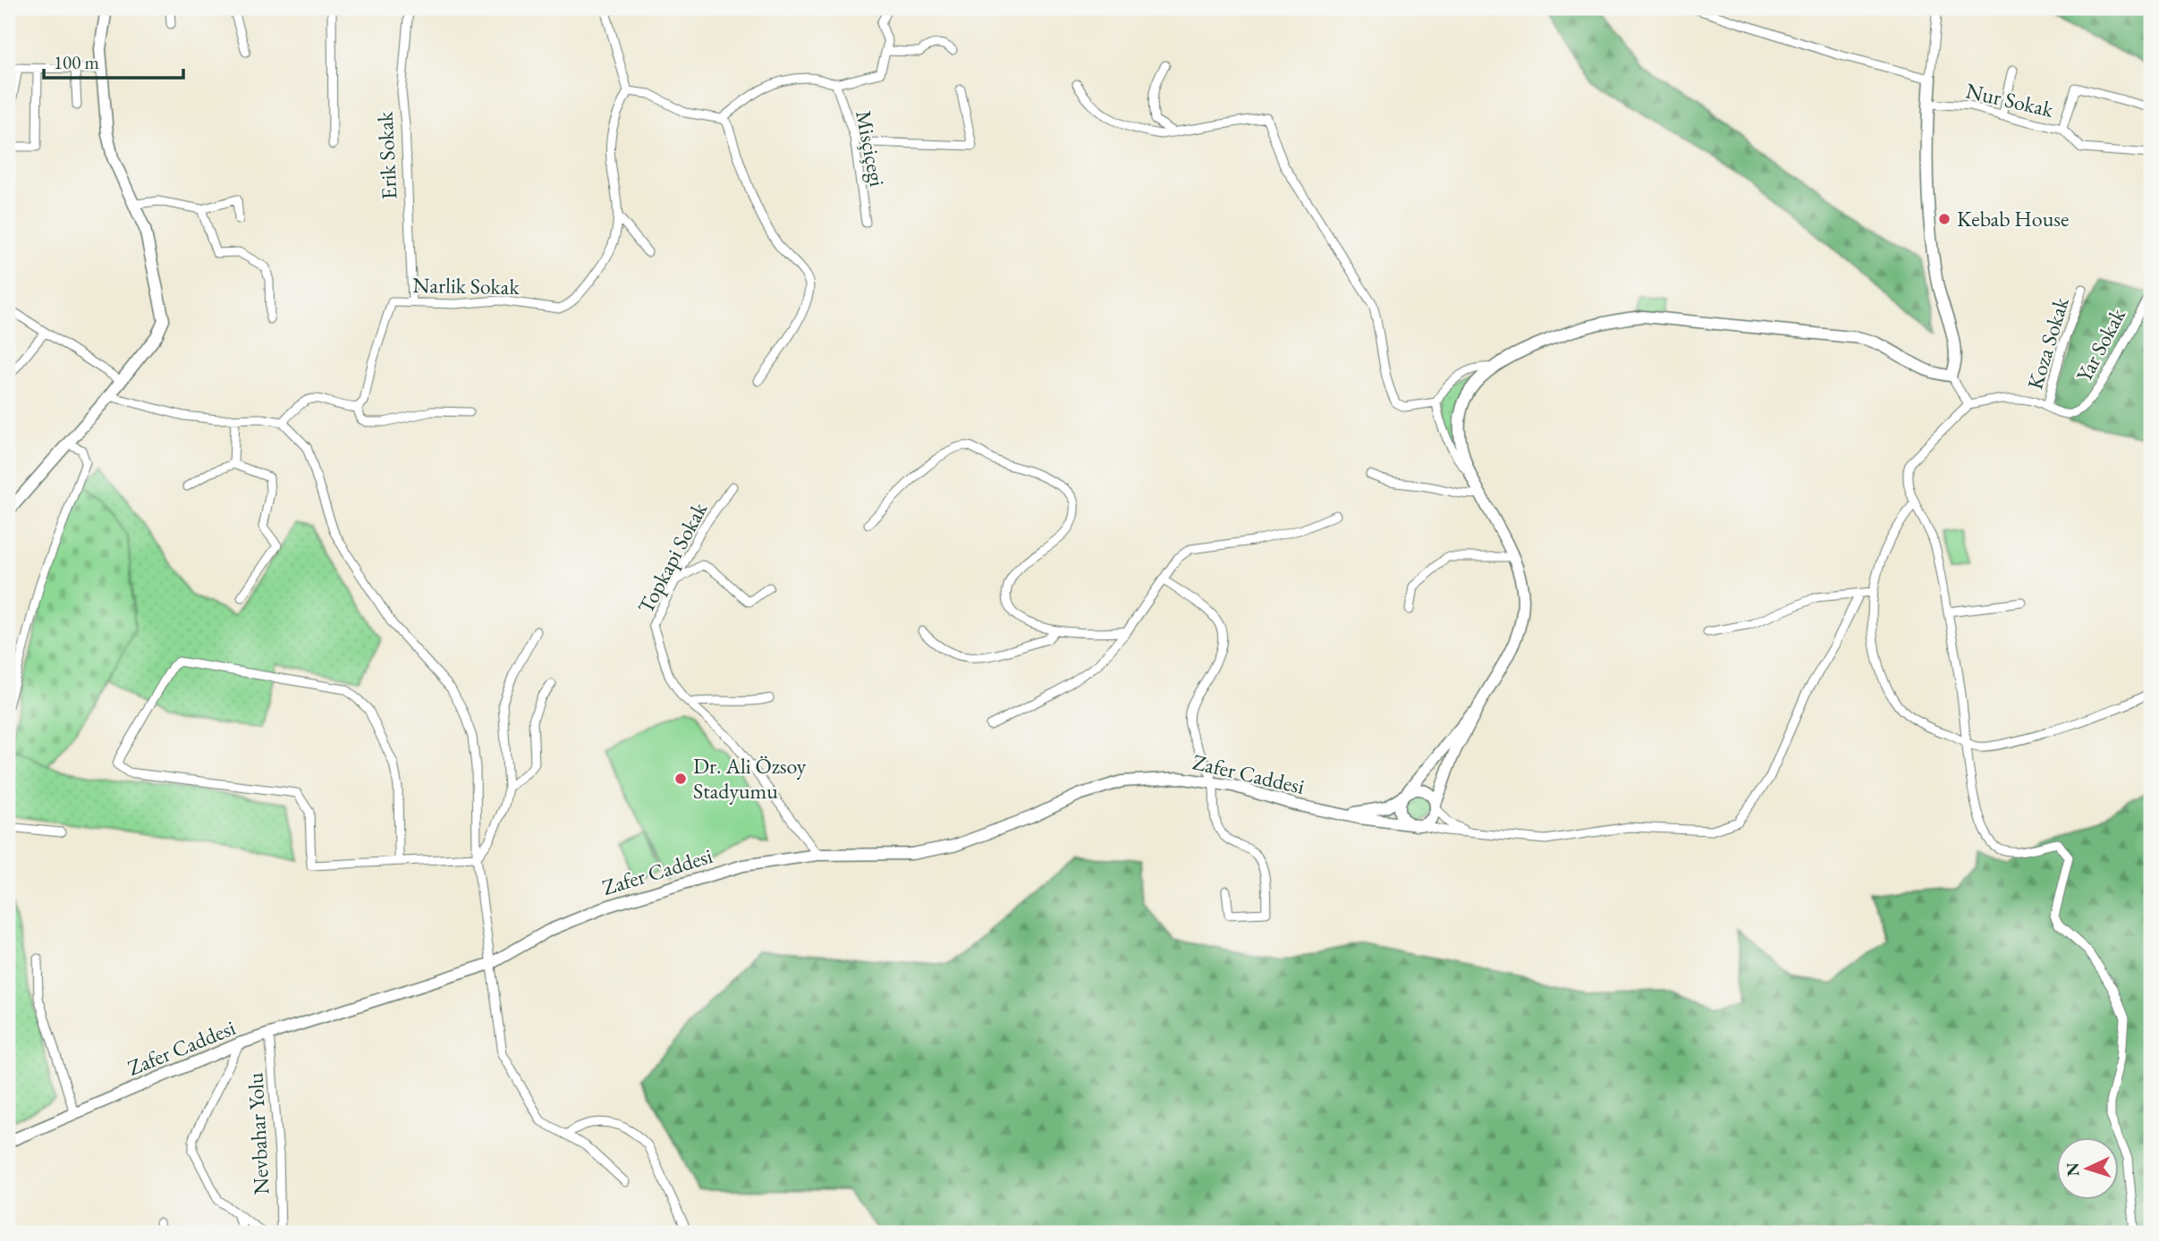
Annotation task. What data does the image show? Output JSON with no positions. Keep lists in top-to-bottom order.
{
  "streets": {
    "street": [
      "Nur Sokak",
      "Misçiçegi",
      "Erik Sokak",
      "Narlik Sokak",
      "Koza Sokak",
      "Yar Sokak",
      "Topkapi Sokak",
      "Zafer Caddesi",
      "Nevbahar Yolu"
    ]
  },
  "crossings": [
    ["Erik Sokak", "Narlik Sokak"],
    ["Koza Sokak", "Yar Sokak"],
    ["Topkapi Sokak", "Zafer Caddesi"],
    ["Zafer Caddesi", "Nevbahar Yolu"]
  ],
  "places": ["Kebab House", "Dr. Ali Özsoy Stadyumu"],
  "scale_bar": "100 m",
  "north": "left"
}
